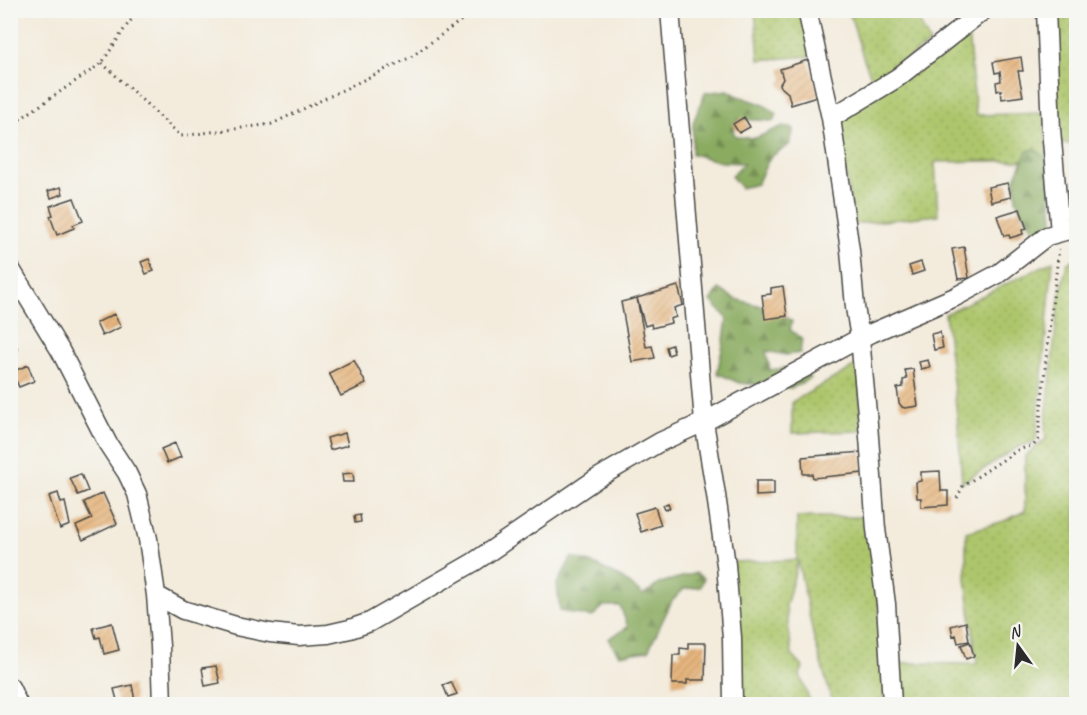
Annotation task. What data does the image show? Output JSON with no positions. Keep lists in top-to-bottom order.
{
  "north": "top"
}
